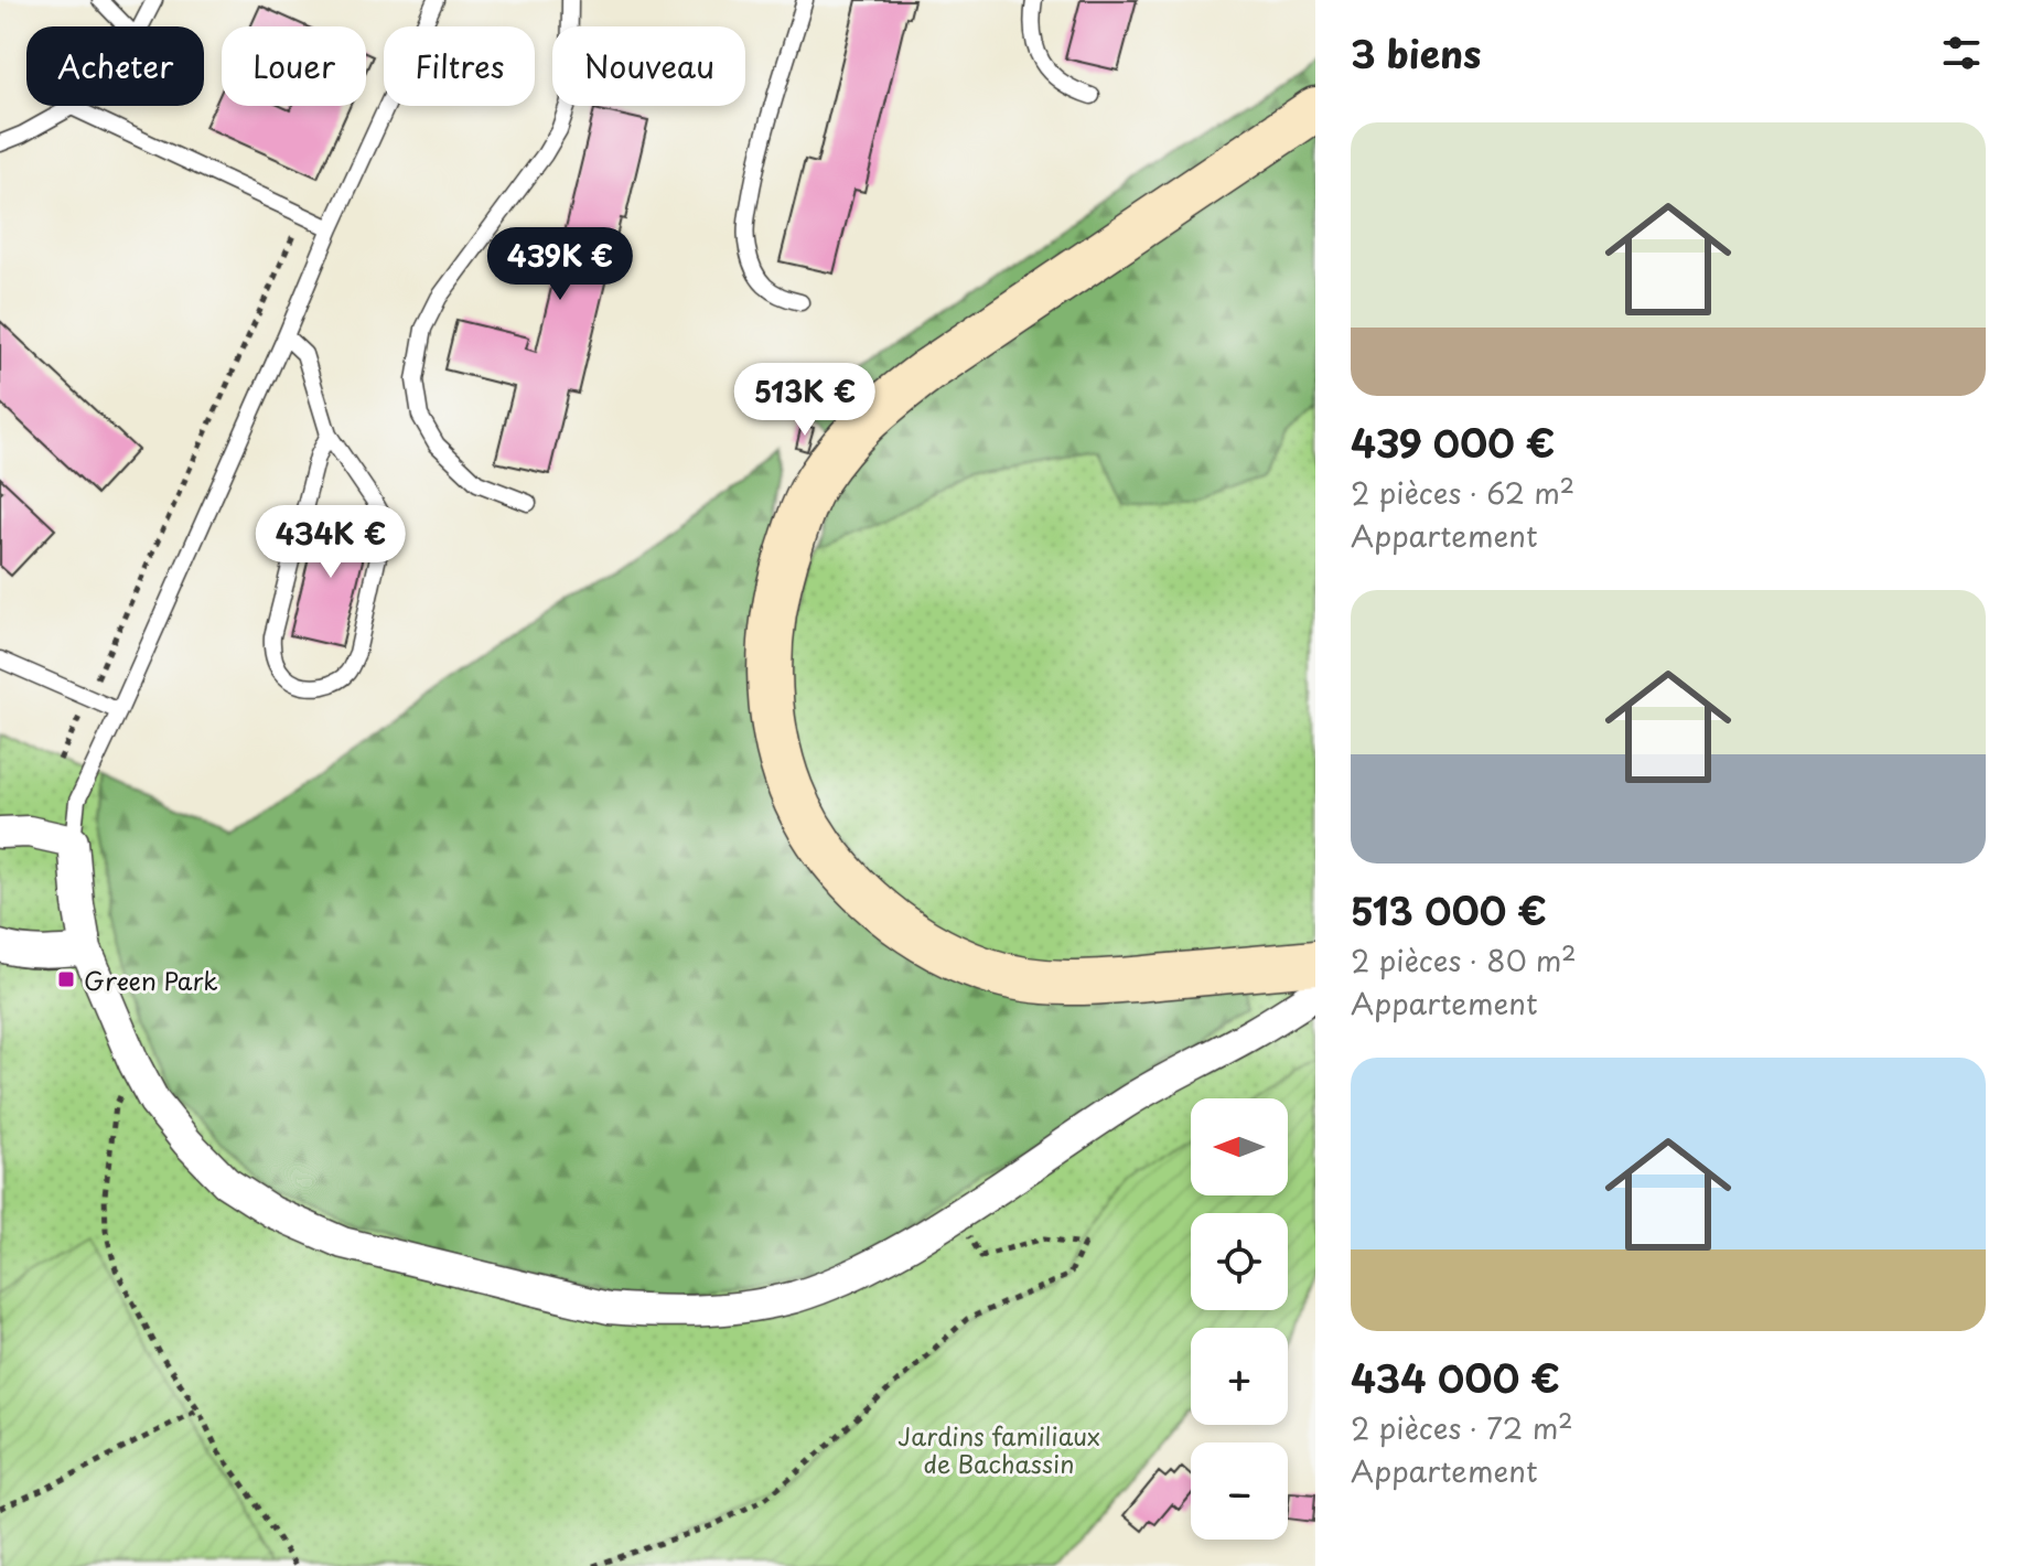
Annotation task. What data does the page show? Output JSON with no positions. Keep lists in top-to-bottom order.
{
  "parks": ["Jardins familiaux de Bachassin"],
  "places": {
    "transit": ["Green Park"]
  },
  "north": "left",
  "page": {
    "heading": "3 biens",
    "chip": [
      "Acheter",
      "Louer",
      "Filtres",
      "Nouveau"
    ],
    "list": [
      {
        "name": "439 000 €",
        "note": "2 pièces · 62 m² · Appartement"
      },
      {
        "name": "513 000 €",
        "note": "2 pièces · 80 m² · Appartement"
      },
      {
        "name": "434 000 €",
        "note": "2 pièces · 72 m² · Appartement"
      }
    ],
    "price": ["439K €", "513K €", "434K €"],
    "map_buttons": ["+", "−"]
  }
}
